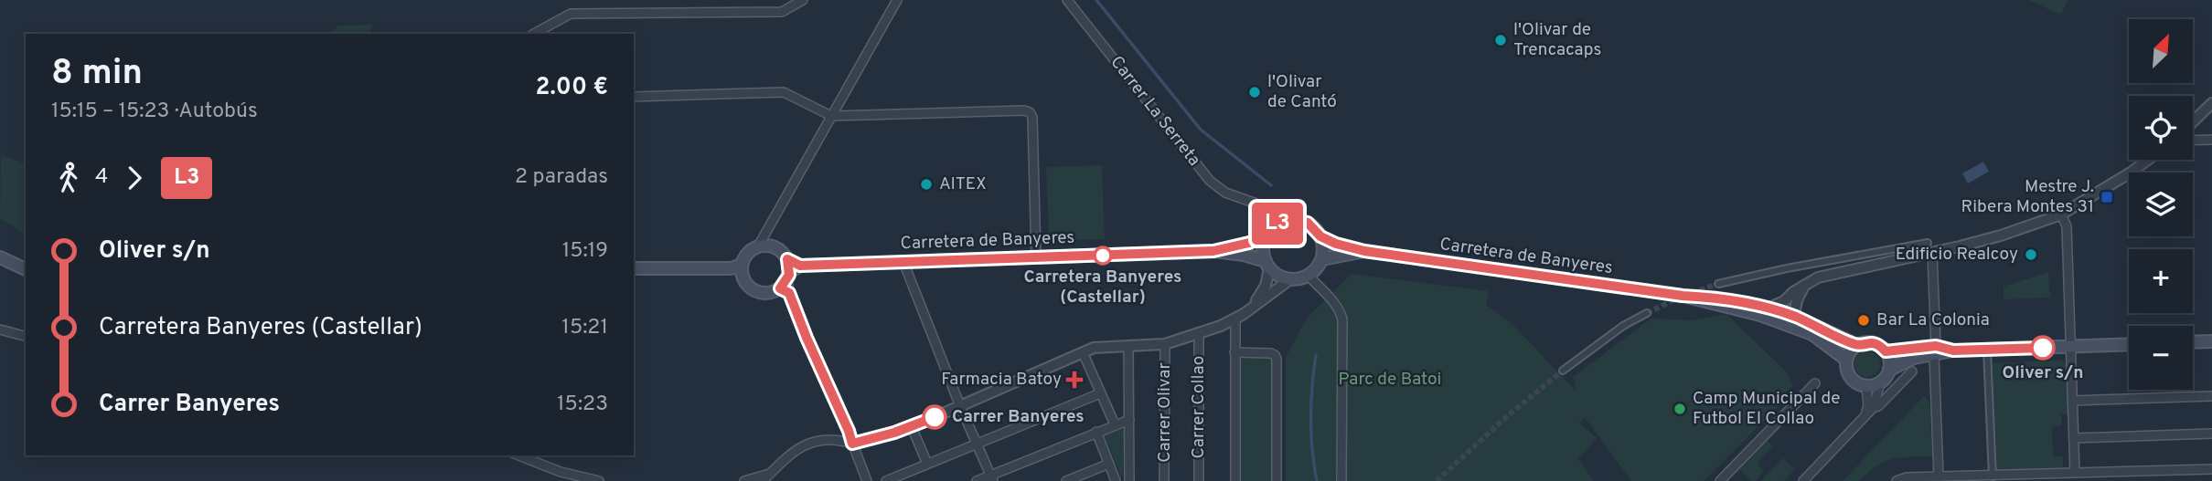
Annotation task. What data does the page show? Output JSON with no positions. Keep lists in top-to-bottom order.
{
  "streets": {
    "main road": ["Carretera de Banyeres"],
    "street": ["Carrer La Serreta", "Carrer Collao", "Carrer Olivar"]
  },
  "crossings": [
    ["Carrer La Serreta", "Carretera de Banyeres"]
  ],
  "parks": ["Parc de Batoi"],
  "places": {
    "other": [
      "l'Olivar de Trencacaps",
      "l'Olivar de Cantó",
      "AITEX",
      "Edificio Realcoy",
      "Carretera Banyeres (Castellar)",
      "Bar La Colonia",
      "Oliver s/n",
      "Camp Municipal de Futbol El Collao",
      "Carrer Banyeres"
    ],
    "transit": ["Mestre J. Ribera Montes 31"],
    "health": ["Farmacia Batoy"]
  },
  "lines": ["bus line L3"],
  "north": "top right",
  "page": {
    "on_map": "L3",
    "map_buttons": ["+", "−"],
    "heading": ["8 min", "15:15 – 15:23 · Autobús", "2.00 €"],
    "legs": ["4", "L3", "2 paradas"],
    "list": [
      {
        "name": "Oliver s/n",
        "value": "15:19"
      },
      {
        "name": "Carretera Banyeres (Castellar)",
        "value": "15:21"
      },
      {
        "name": "Carrer Banyeres",
        "value": "15:23"
      }
    ]
  }
}
